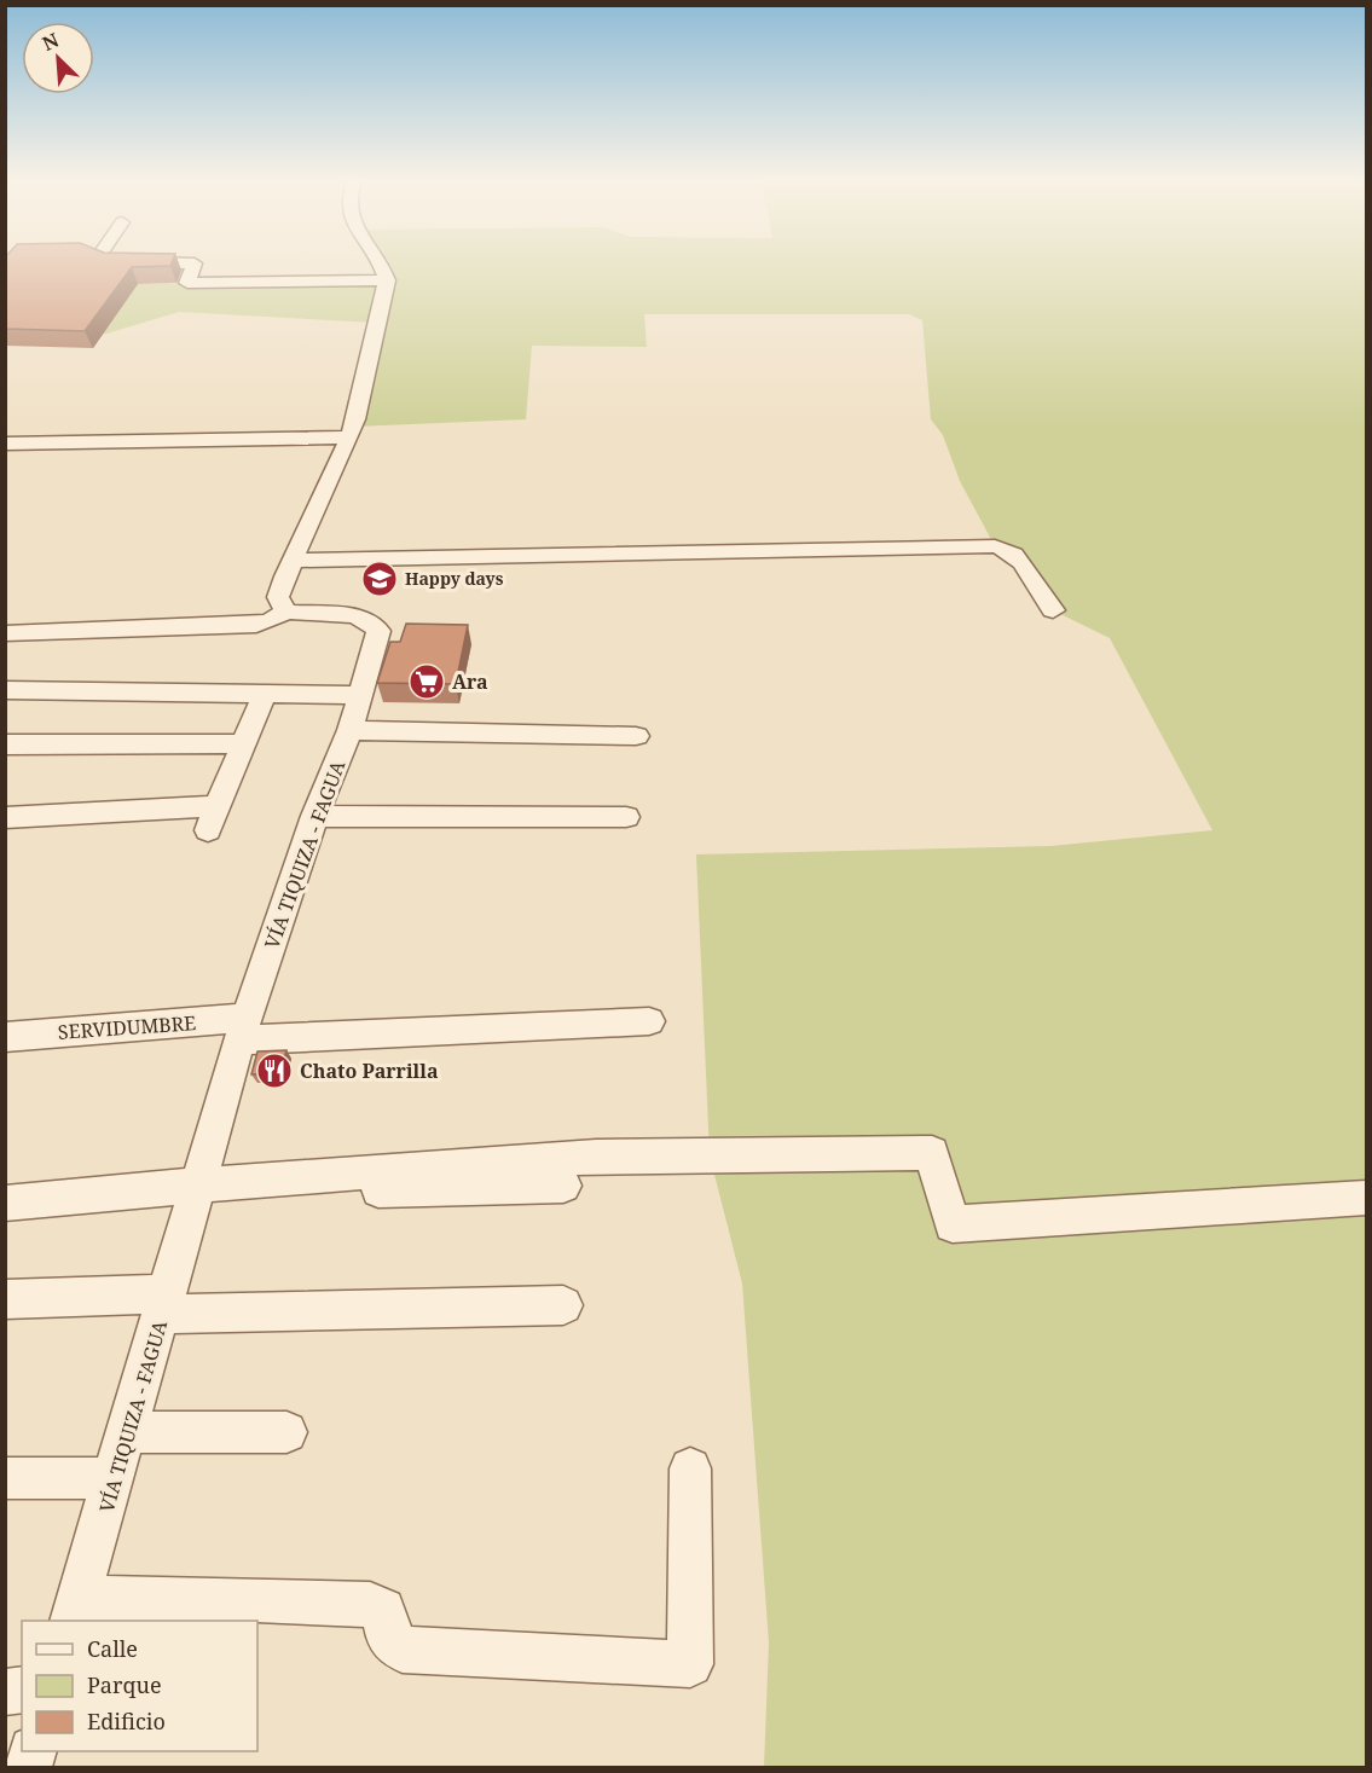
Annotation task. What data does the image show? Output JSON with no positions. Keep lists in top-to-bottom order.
{
  "streets": {
    "street": ["VÍA TIQUIZA - FAGUA", "SERVIDUMBRE"]
  },
  "crossings": [
    ["VÍA TIQUIZA - FAGUA", "SERVIDUMBRE"]
  ],
  "places": {
    "school or university": ["Happy days"],
    "supermarket": ["Ara"],
    "restaurant": ["Chato Parrilla"]
  },
  "legend": ["Calle", "Parque", "Edificio"],
  "north": "top left"
}
